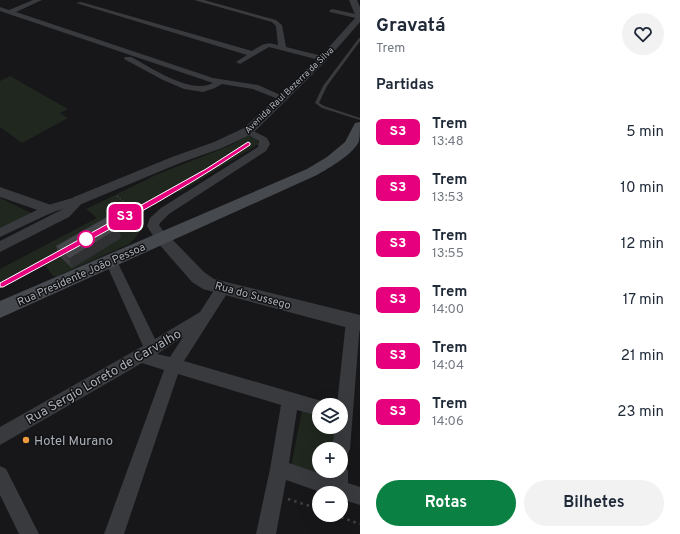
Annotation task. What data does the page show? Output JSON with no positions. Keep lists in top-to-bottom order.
{
  "streets": {
    "main road": ["Rua Presidente João Pessoa"],
    "street": ["Avenida Raul Bezerra da Silva", "Rua do Sussego", "Rua Sergio Loreto de Carvalho"]
  },
  "crossings": [
    ["Rua Presidente João Pessoa", "Rua do Sussego"]
  ],
  "places": ["Hotel Murano"],
  "page": {
    "on_map": "S3",
    "heading": [
      ["Gravatá", "Trem"],
      "Partidas"
    ],
    "list": [
      {
        "mark": "S3",
        "name": "Trem",
        "note": "13:48",
        "value": "5 min"
      },
      {
        "mark": "S3",
        "name": "Trem",
        "note": "13:53",
        "value": "10 min"
      },
      {
        "mark": "S3",
        "name": "Trem",
        "note": "13:55",
        "value": "12 min"
      },
      {
        "mark": "S3",
        "name": "Trem",
        "note": "14:00",
        "value": "17 min"
      },
      {
        "mark": "S3",
        "name": "Trem",
        "note": "14:04",
        "value": "21 min"
      },
      {
        "mark": "S3",
        "name": "Trem",
        "note": "14:06",
        "value": "23 min"
      }
    ],
    "map_buttons": ["+", "−"],
    "buttons": ["Rotas", "Bilhetes"]
  }
}
